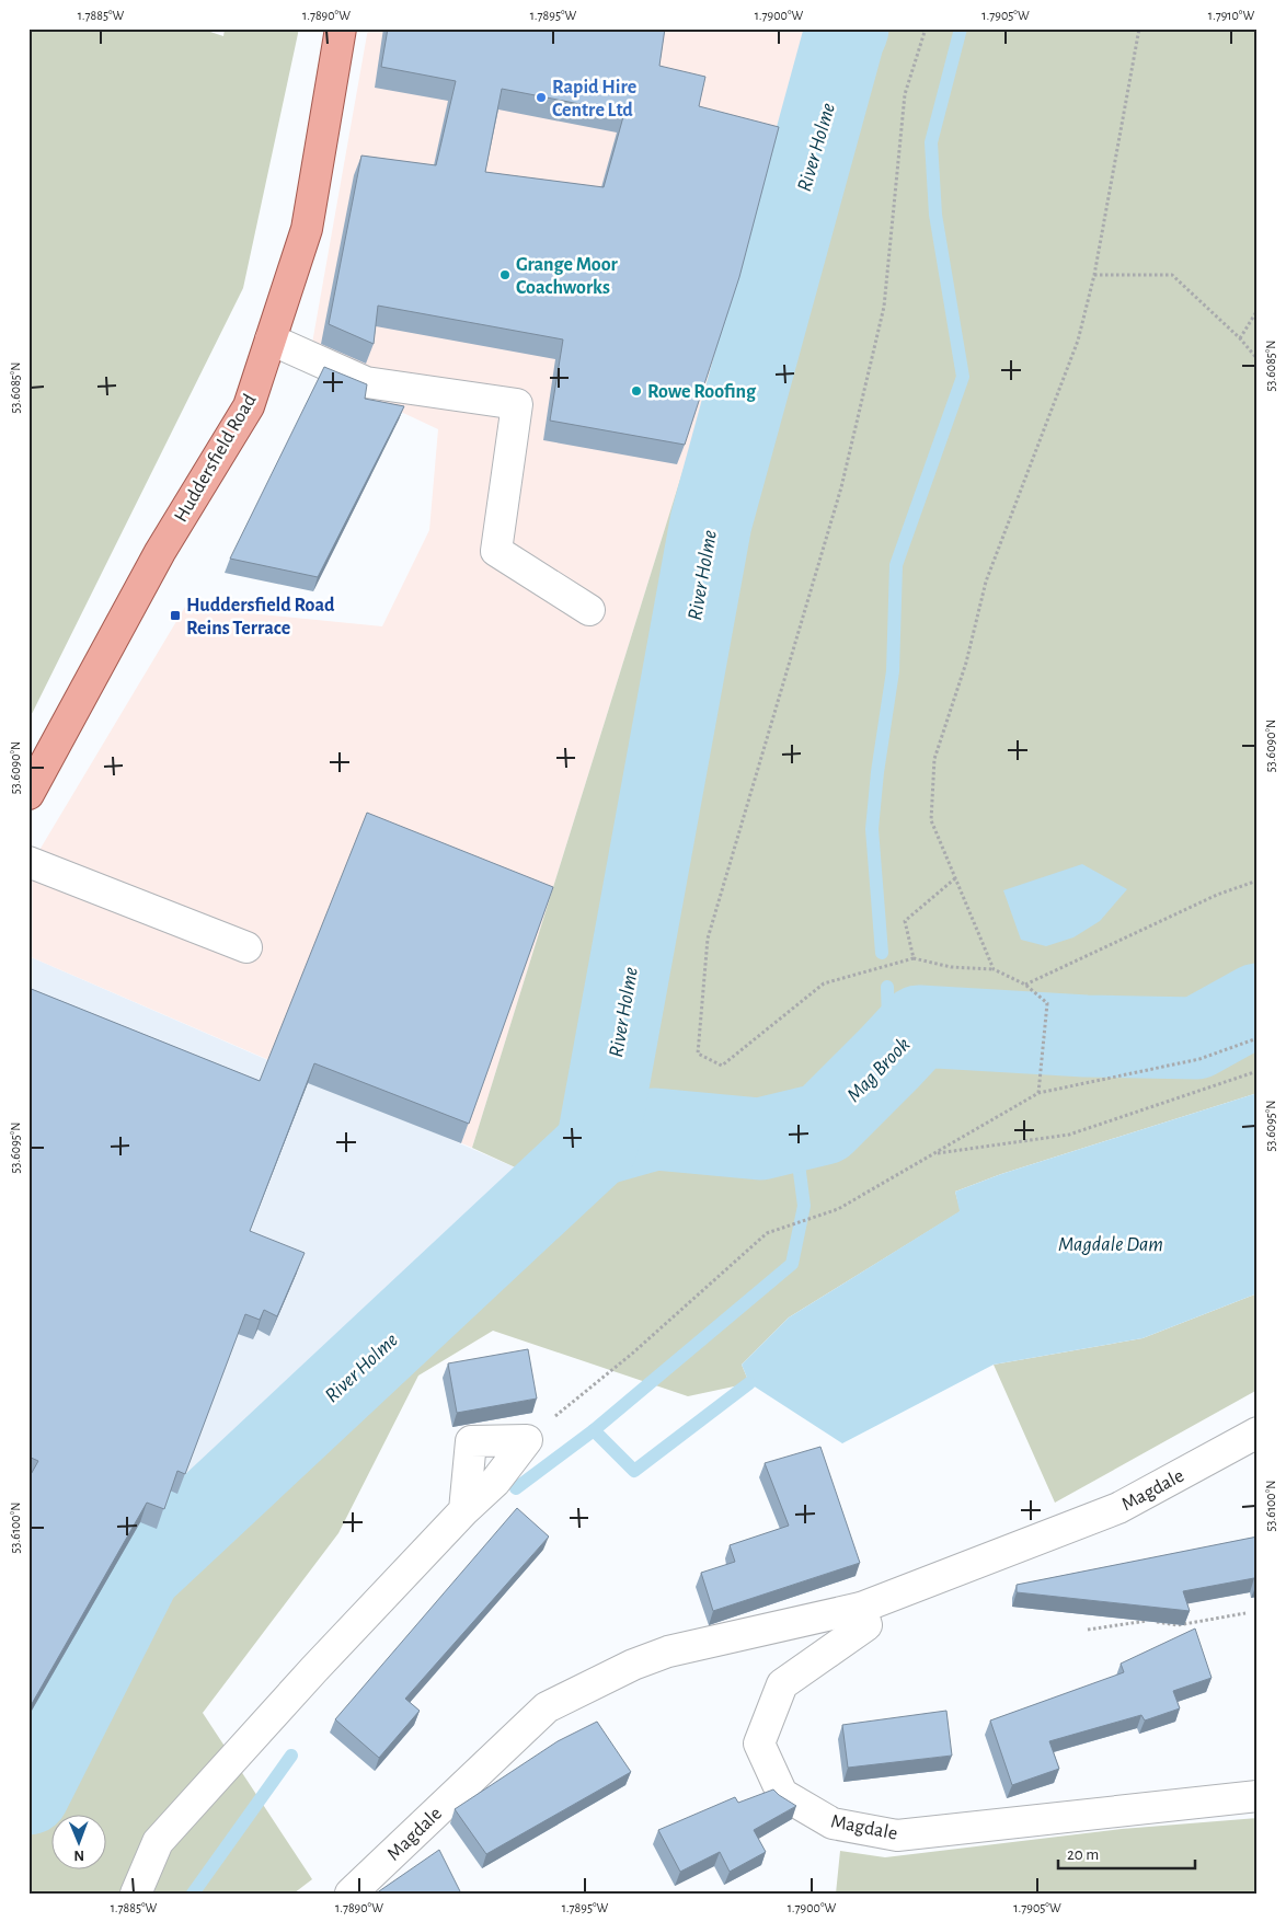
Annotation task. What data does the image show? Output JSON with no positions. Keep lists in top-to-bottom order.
{
  "streets": {
    "main road": ["Huddersfield Road"],
    "street": ["Magdale"]
  },
  "water": ["River Holme", "Mag Brook", "Magdale Dam"],
  "places": {
    "other": ["Rapid Hire Centre Ltd", "Grange Moor Coachworks", "Rowe Roofing"],
    "transit": ["Huddersfield Road Reins Terrace"]
  },
  "scale_bar": "20 m",
  "north": "bottom",
  "coordinates": [
    "1.7885°W",
    "1.7890°W",
    "1.7895°W",
    "1.7900°W",
    "1.7905°W",
    "1.7910°W",
    "53.6085°N",
    "53.6090°N",
    "53.6095°N",
    "53.6100°N"
  ]
}
